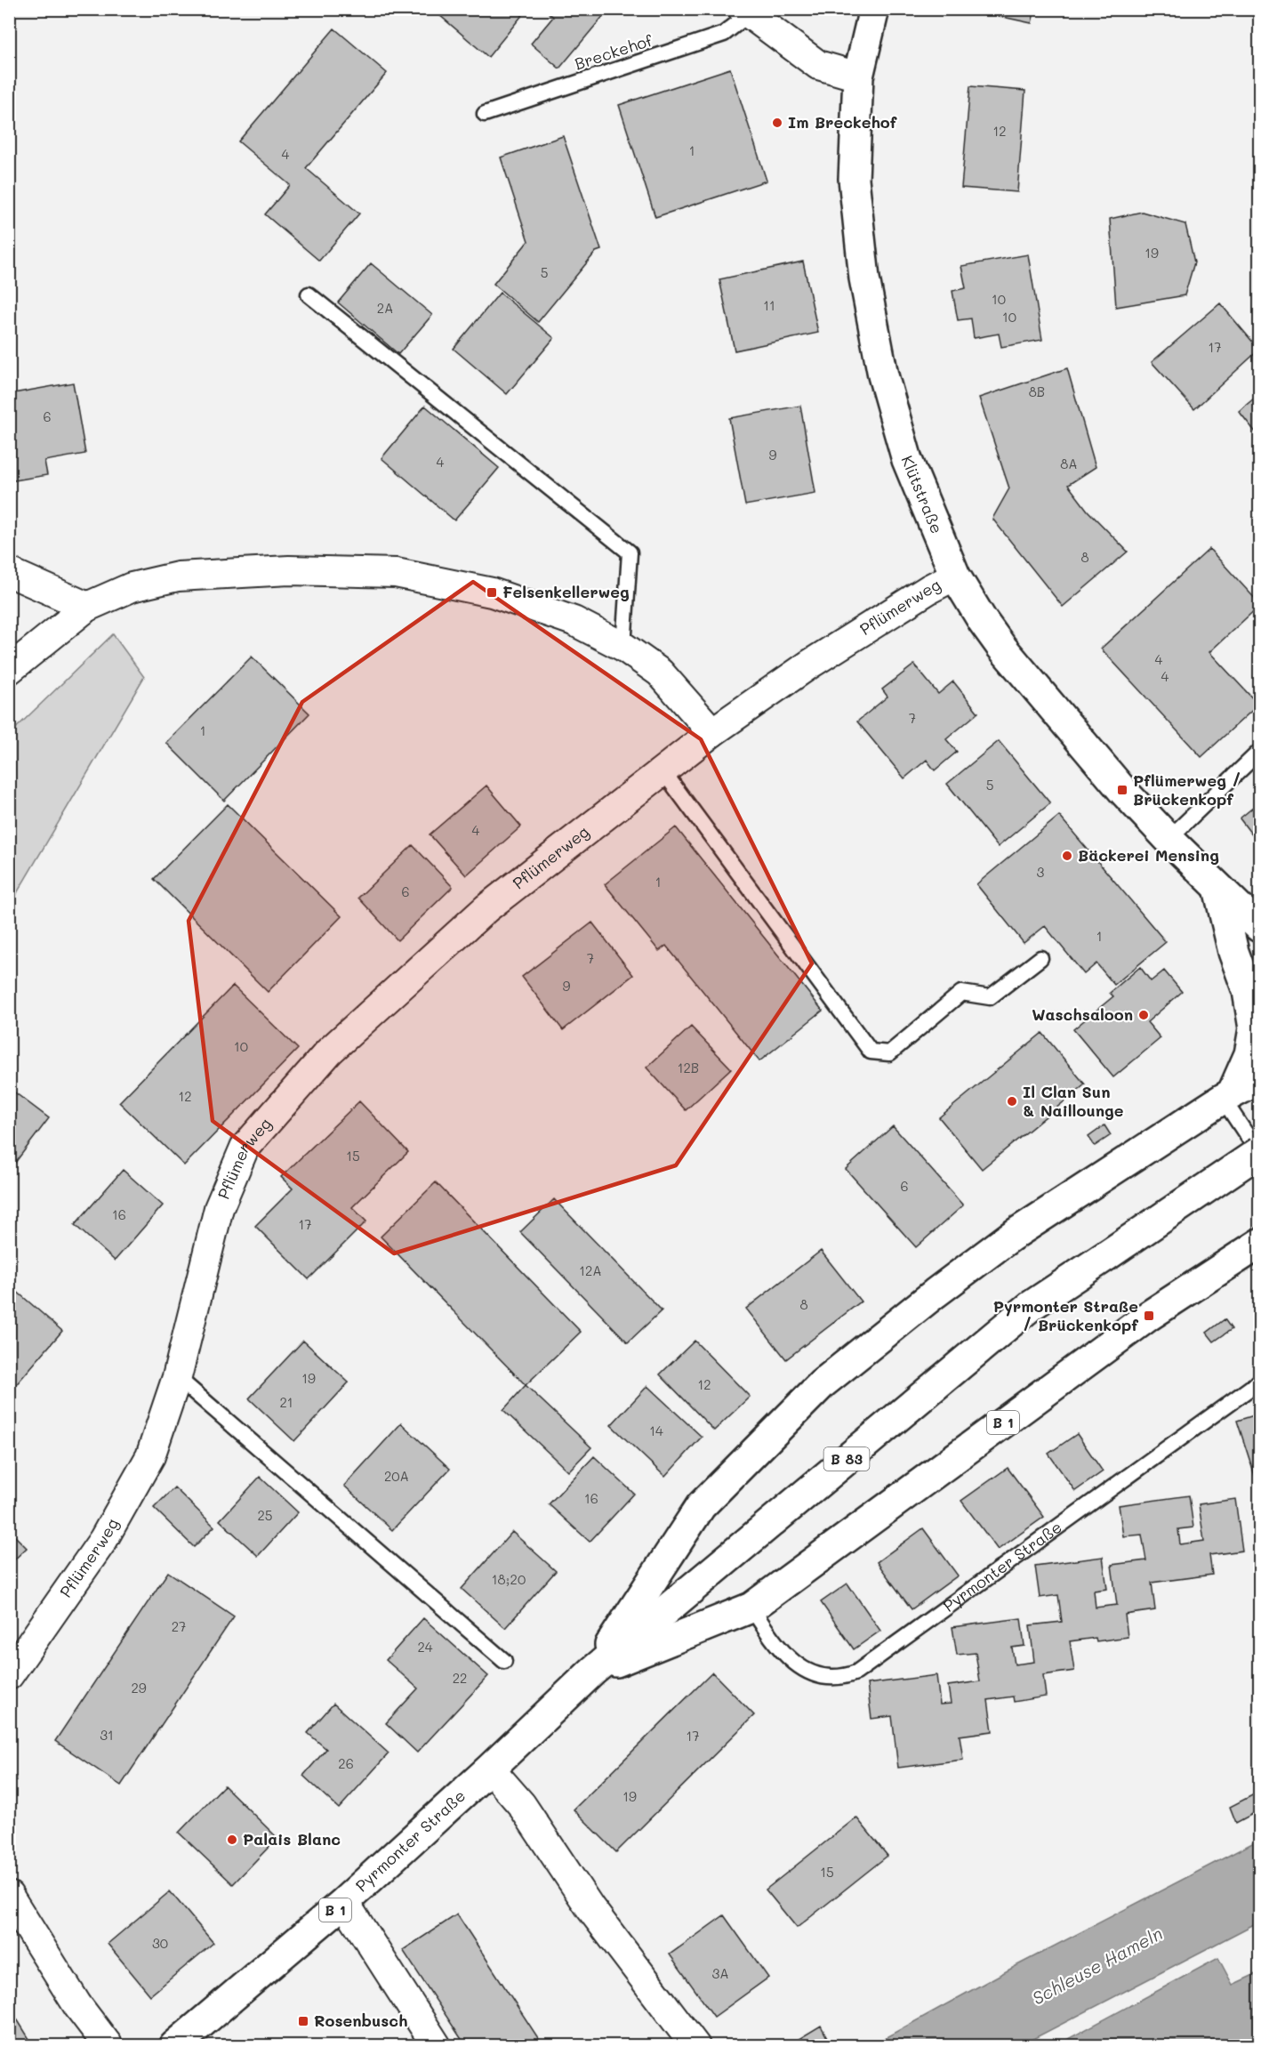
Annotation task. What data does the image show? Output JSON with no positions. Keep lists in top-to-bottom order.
{
  "streets": {
    "main road": [
      "Klütstraße",
      "B 1",
      "B 83",
      "Pyrmonter Straße"
    ],
    "street": ["Pflümerweg"],
    "lane": ["Breckehof"]
  },
  "crossings": [
    ["Klütstraße", "Pflümerweg"],
    ["B 1", "B 83"],
    ["B 1", "Pyrmonter Straße"],
    ["B 83", "Pyrmonter Straße"]
  ],
  "water": ["Schleuse Hameln"],
  "places": {
    "other": [
      "Im Breckehof",
      "Bäckerei Mensing",
      "Waschsaloon",
      "Il Clan Sun & Naillounge",
      "Palais Blanc"
    ],
    "transit": [
      "Felsenkellerweg",
      "Pflümerweg / Brückenkopf",
      "Pyrmonter Straße / Brückenkopf",
      "Rosenbusch"
    ]
  },
  "house_numbers": [
    "12",
    "1",
    "4",
    "19",
    "5",
    "10",
    "11",
    "2A",
    "10",
    "17",
    "8B",
    "6",
    "9",
    "4",
    "8A",
    "8",
    "4",
    "4",
    "7",
    "1",
    "5",
    "4",
    "3",
    "1",
    "6",
    "1",
    "7",
    "9",
    "10",
    "12B",
    "12",
    "15",
    "6",
    "16",
    "17",
    "12A",
    "8",
    "19",
    "12",
    "21",
    "14",
    "20A",
    "16",
    "25",
    "18;20",
    "27",
    "24",
    "22",
    "29",
    "31",
    "17",
    "26",
    "19",
    "15",
    "30",
    "3A"
  ]
}
